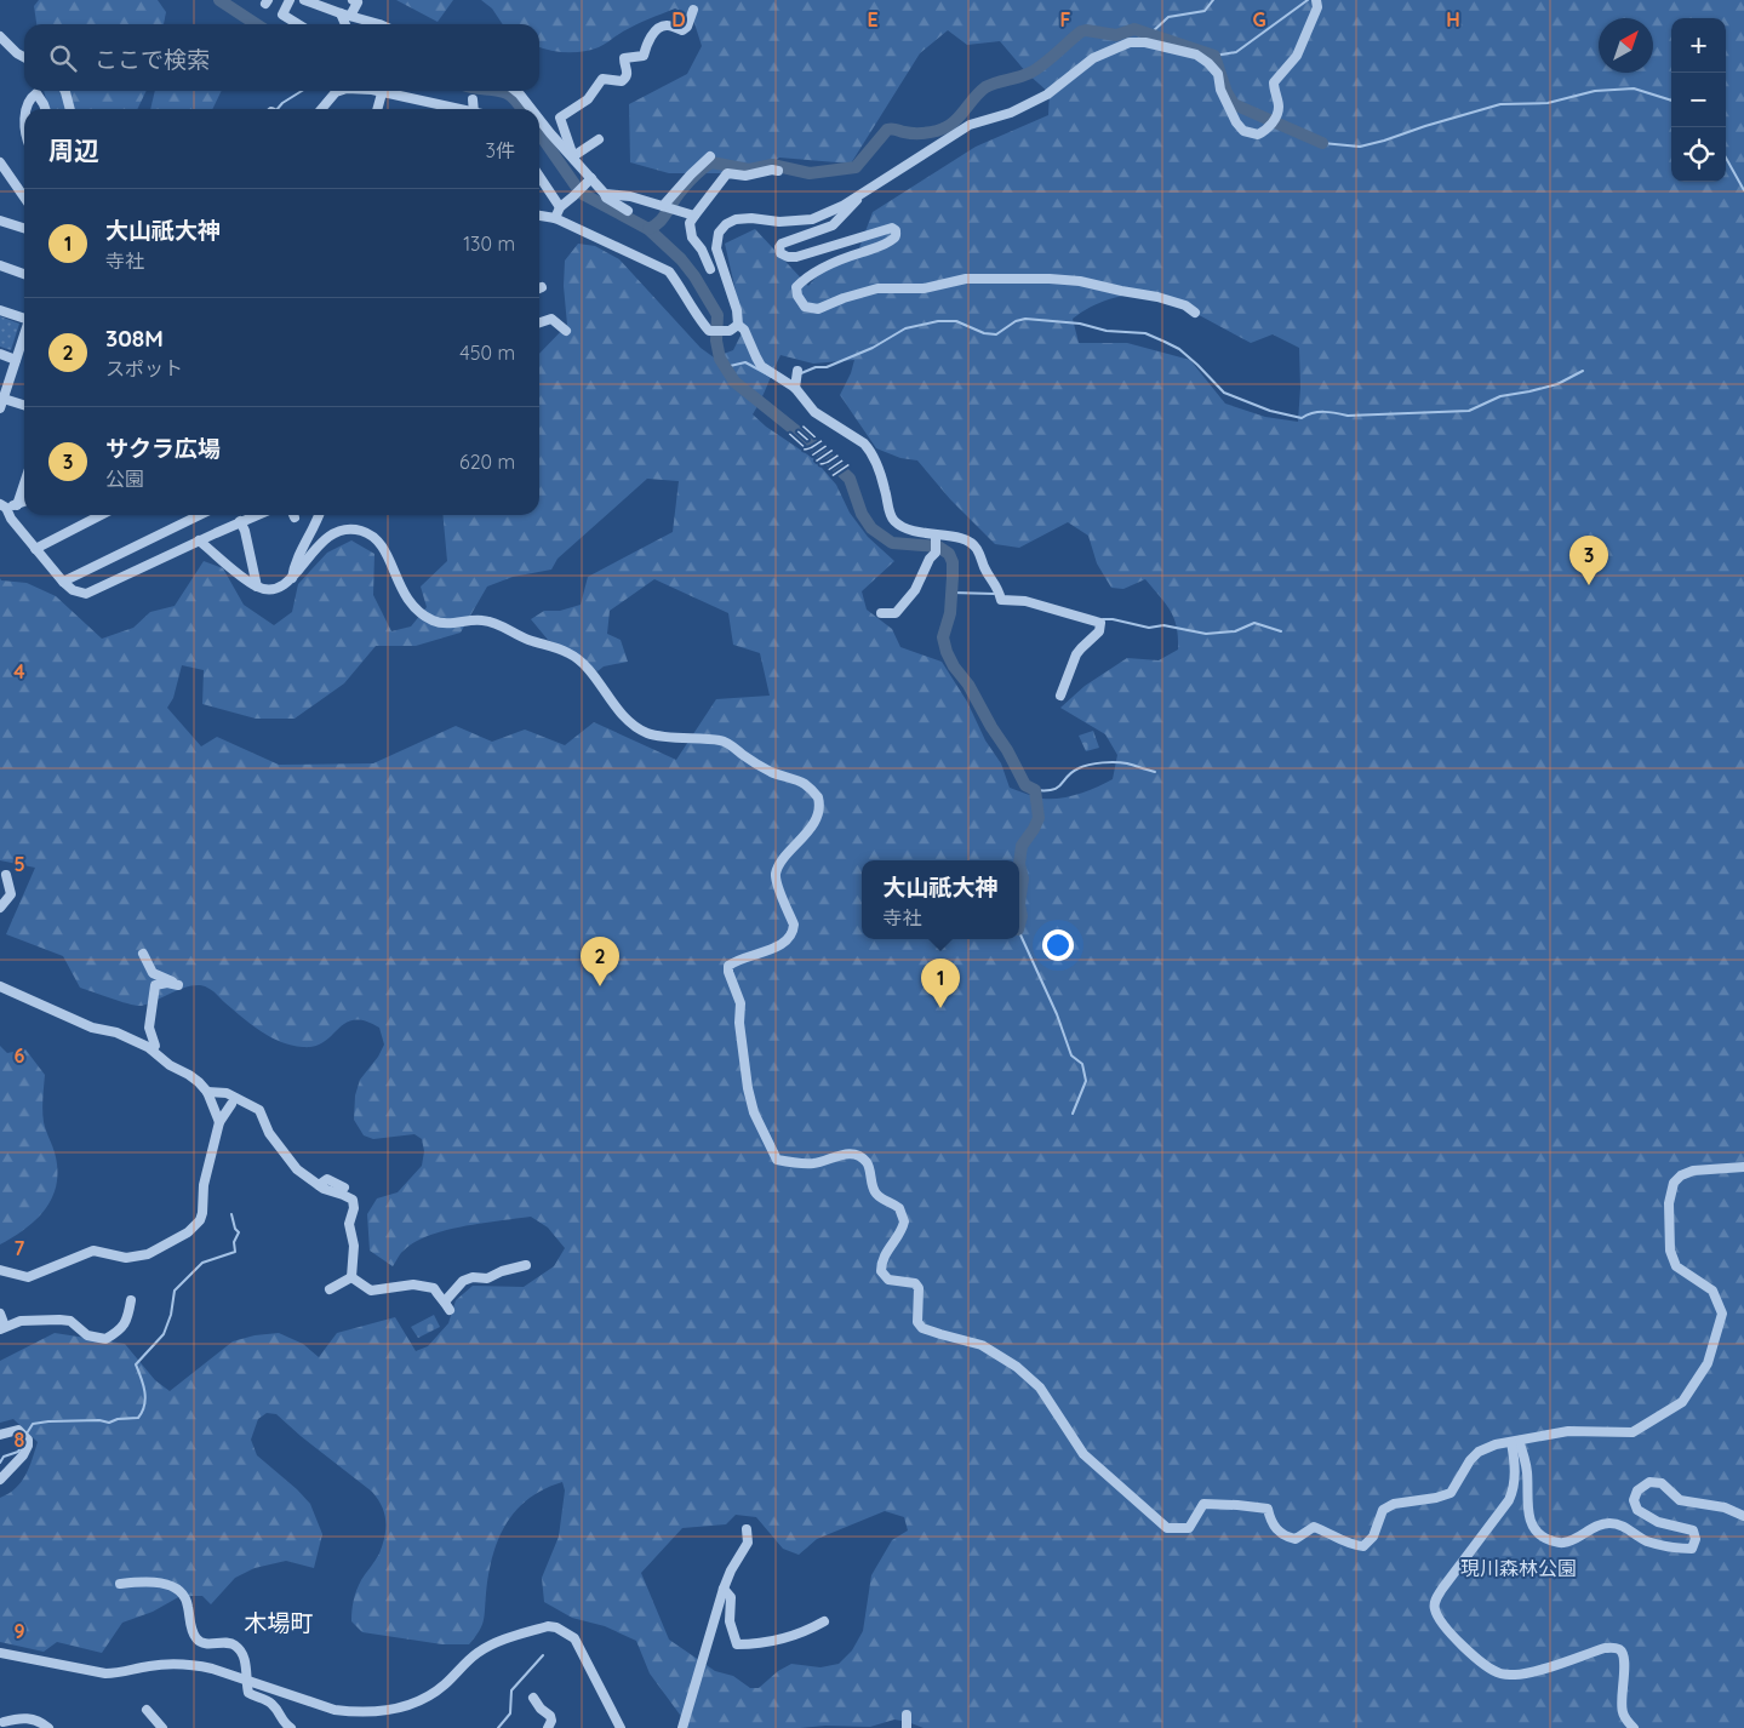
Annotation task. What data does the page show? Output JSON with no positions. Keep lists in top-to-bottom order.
{
  "districts": ["木場町"],
  "water": ["三川川"],
  "parks": ["現川森林公園"],
  "north": "top right",
  "page": {
    "map_buttons": ["+", "−"],
    "search": "ここで検索",
    "heading": ["周辺", "3件"],
    "list": [
      {
        "mark": "1",
        "name": "大山祇大神",
        "note": "寺社",
        "value": "130 m"
      },
      {
        "mark": "2",
        "name": "308M",
        "note": "スポット",
        "value": "450 m"
      },
      {
        "mark": "3",
        "name": "サクラ広場",
        "note": "公園",
        "value": "620 m"
      }
    ],
    "pins": ["3", "2", "1"],
    "popup": ["大山祇大神", "寺社"]
  },
  "grid": {
    "columns": [
      "D",
      "E",
      "F",
      "G",
      "H"
    ],
    "rows": [
      "4",
      "5",
      "6",
      "7",
      "8",
      "9"
    ]
  }
}
